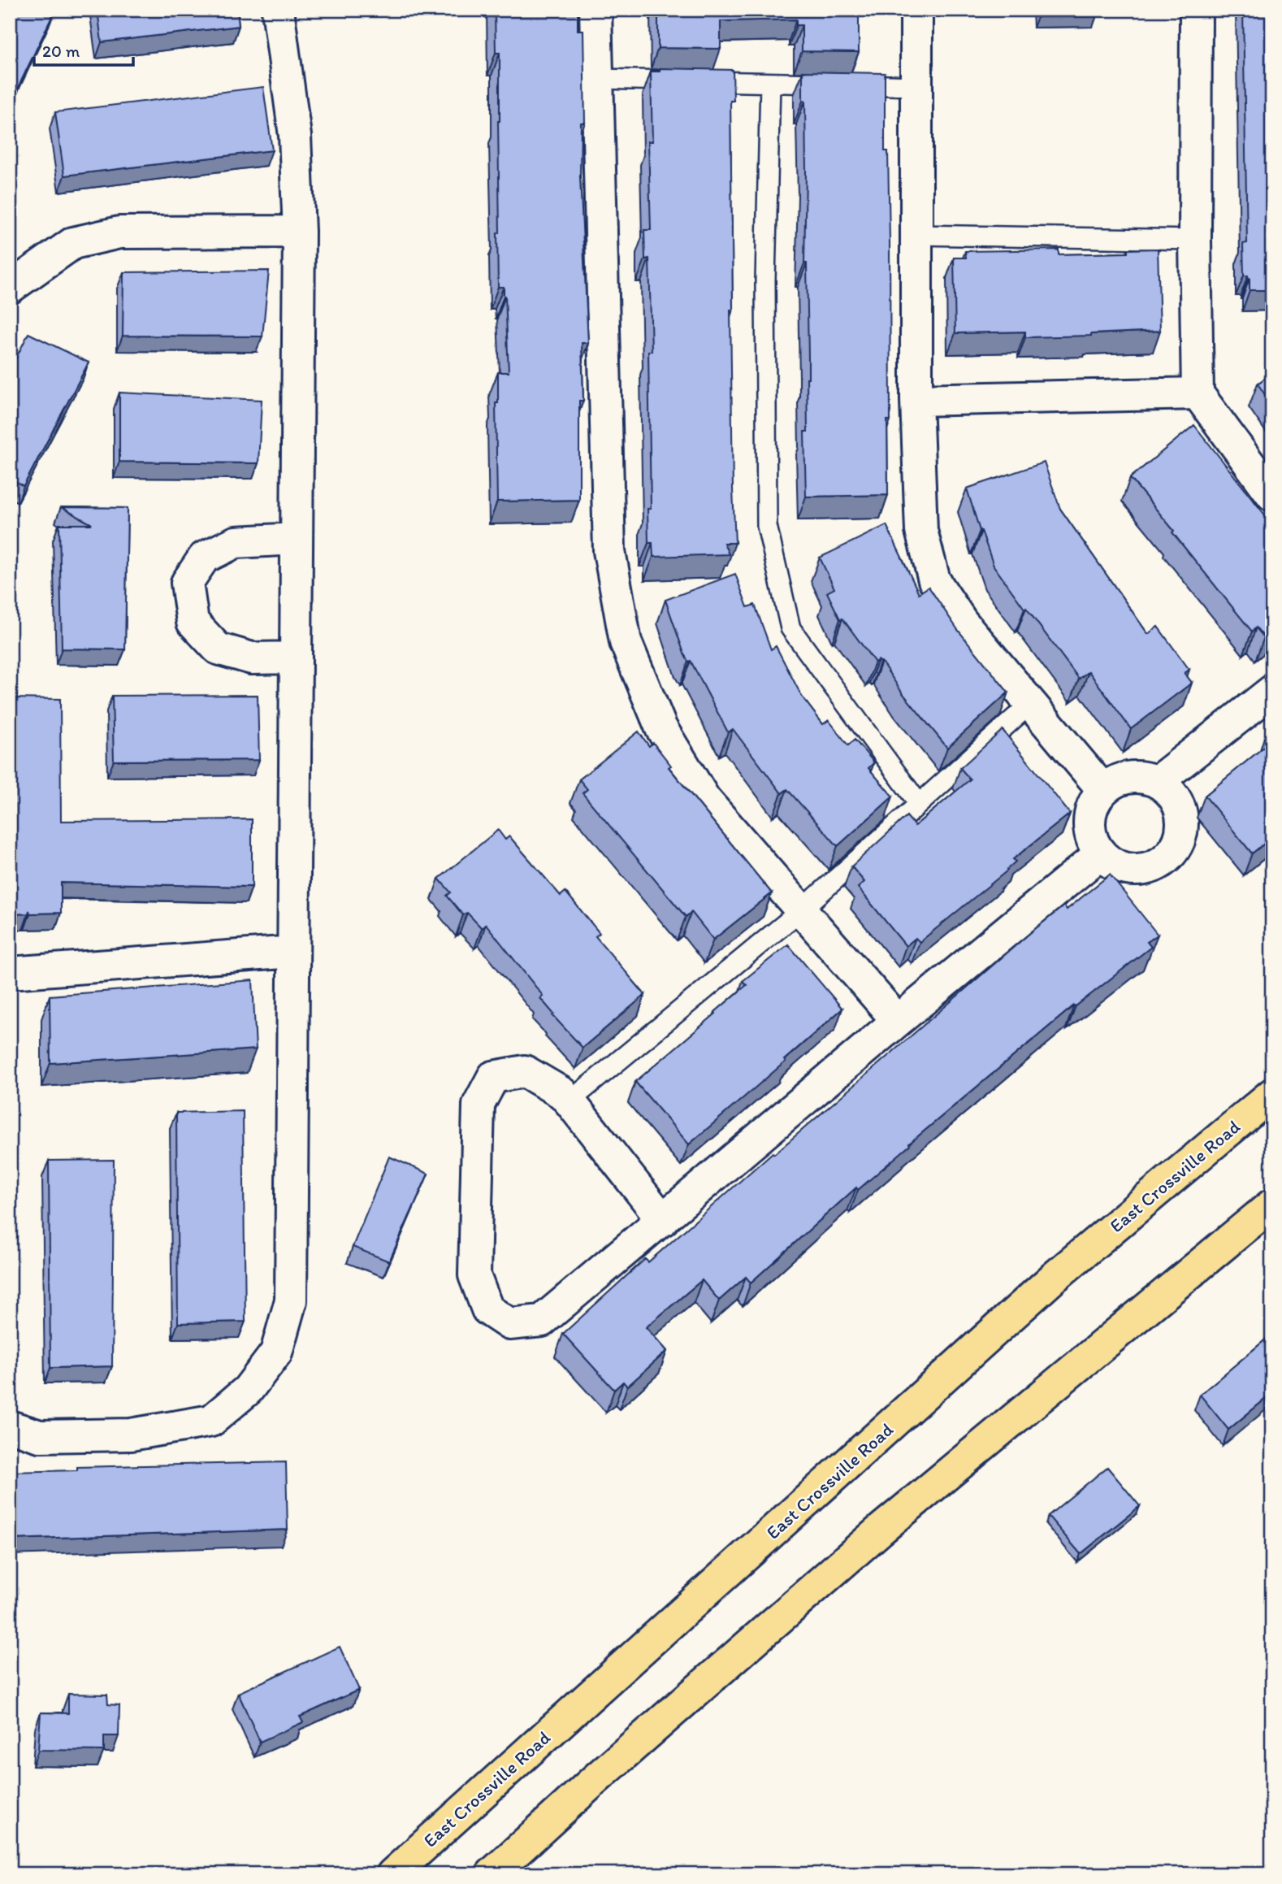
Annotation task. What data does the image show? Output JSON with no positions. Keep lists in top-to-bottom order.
{
  "streets": {
    "main road": ["East Crossville Road"]
  },
  "scale_bar": "20 m"
}
